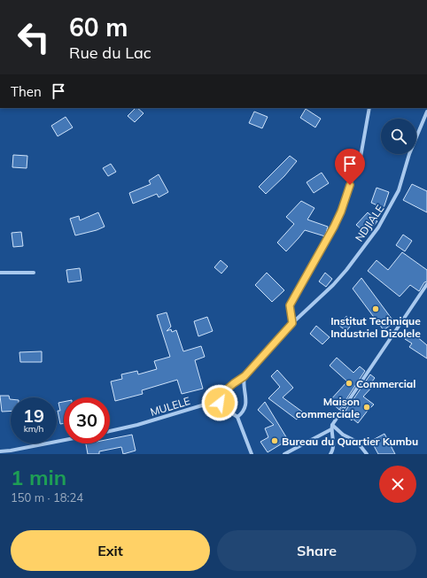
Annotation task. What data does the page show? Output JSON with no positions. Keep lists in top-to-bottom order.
{
  "streets": {
    "street": ["NDJIALE", "MULELE"]
  },
  "places": [
    "Institut Technique Industriel Dizolele",
    "Commercial",
    "Maison commerciale",
    "Bureau du Quartier Kumbu"
  ],
  "page": {
    "turn": ["60 m", "Rue du Lac"],
    "then": "Then",
    "speed": "19 km/h",
    "limit": "30",
    "heading": ["1 min", "150 m · 18:24"],
    "buttons": ["Exit", "Share"]
  }
}
